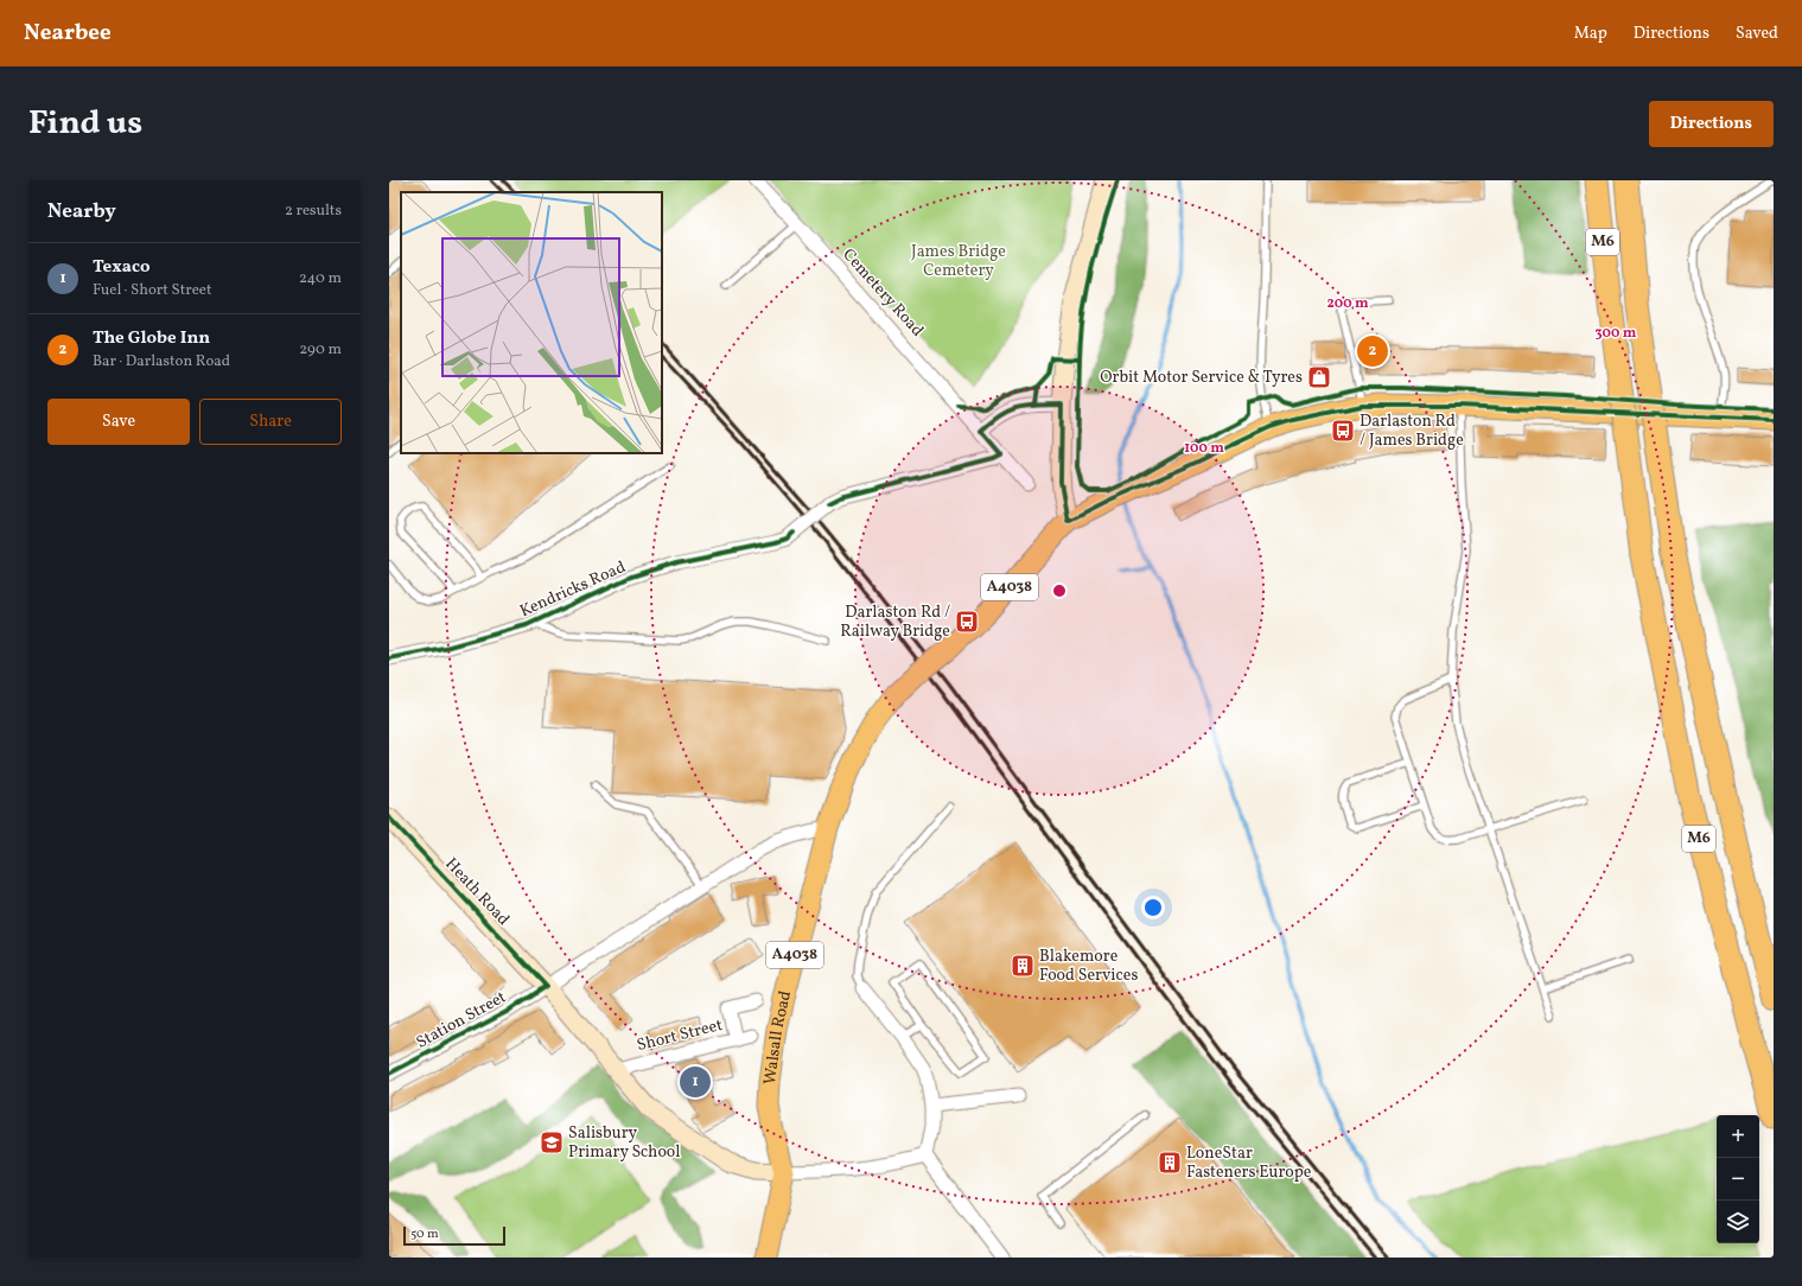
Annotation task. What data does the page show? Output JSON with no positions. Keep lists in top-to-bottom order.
{
  "streets": {
    "highway": ["M6"],
    "main road": ["A4038", "Walsall Road"],
    "street": [
      "Cemetery Road",
      "Kendricks Road",
      "Heath Road",
      "Station Street",
      "Short Street"
    ]
  },
  "crossings": [
    ["Cemetery Road", "Kendricks Road"],
    ["A4038", "Walsall Road"],
    ["Heath Road", "Station Street"],
    ["Heath Road", "Short Street"],
    ["Heath Road", "Walsall Road"],
    ["Station Street", "Walsall Road"]
  ],
  "parks": ["James Bridge Cemetery"],
  "places": {
    "shop": ["Orbit Motor Service & Tyres"],
    "bus stop": ["Darlaston Rd / James Bridge", "Darlaston Rd / Railway Bridge"],
    "building": ["Blakemore Food Services", "LoneStar Fasteners Europe"],
    "school or university": ["Salisbury Primary School"]
  },
  "scale_bar": "50 m",
  "page": {
    "header": "Nearbee",
    "nav": ["Map", "Directions", "Saved"],
    "title": "Find us",
    "buttons": [
      "Directions",
      ["Save", "Share"]
    ],
    "heading": ["Nearby", "2 results"],
    "list": [
      {
        "mark": "1",
        "name": "Texaco",
        "note": "Fuel · Short Street",
        "value": "240 m"
      },
      {
        "mark": "2",
        "name": "The Globe Inn",
        "note": "Bar · Darlaston Road",
        "value": "290 m"
      }
    ],
    "pins": ["2", "1"],
    "map_buttons": ["+", "−"],
    "scale": "50 m"
  },
  "rings": ["200 m", "300 m", "100 m"]
}
